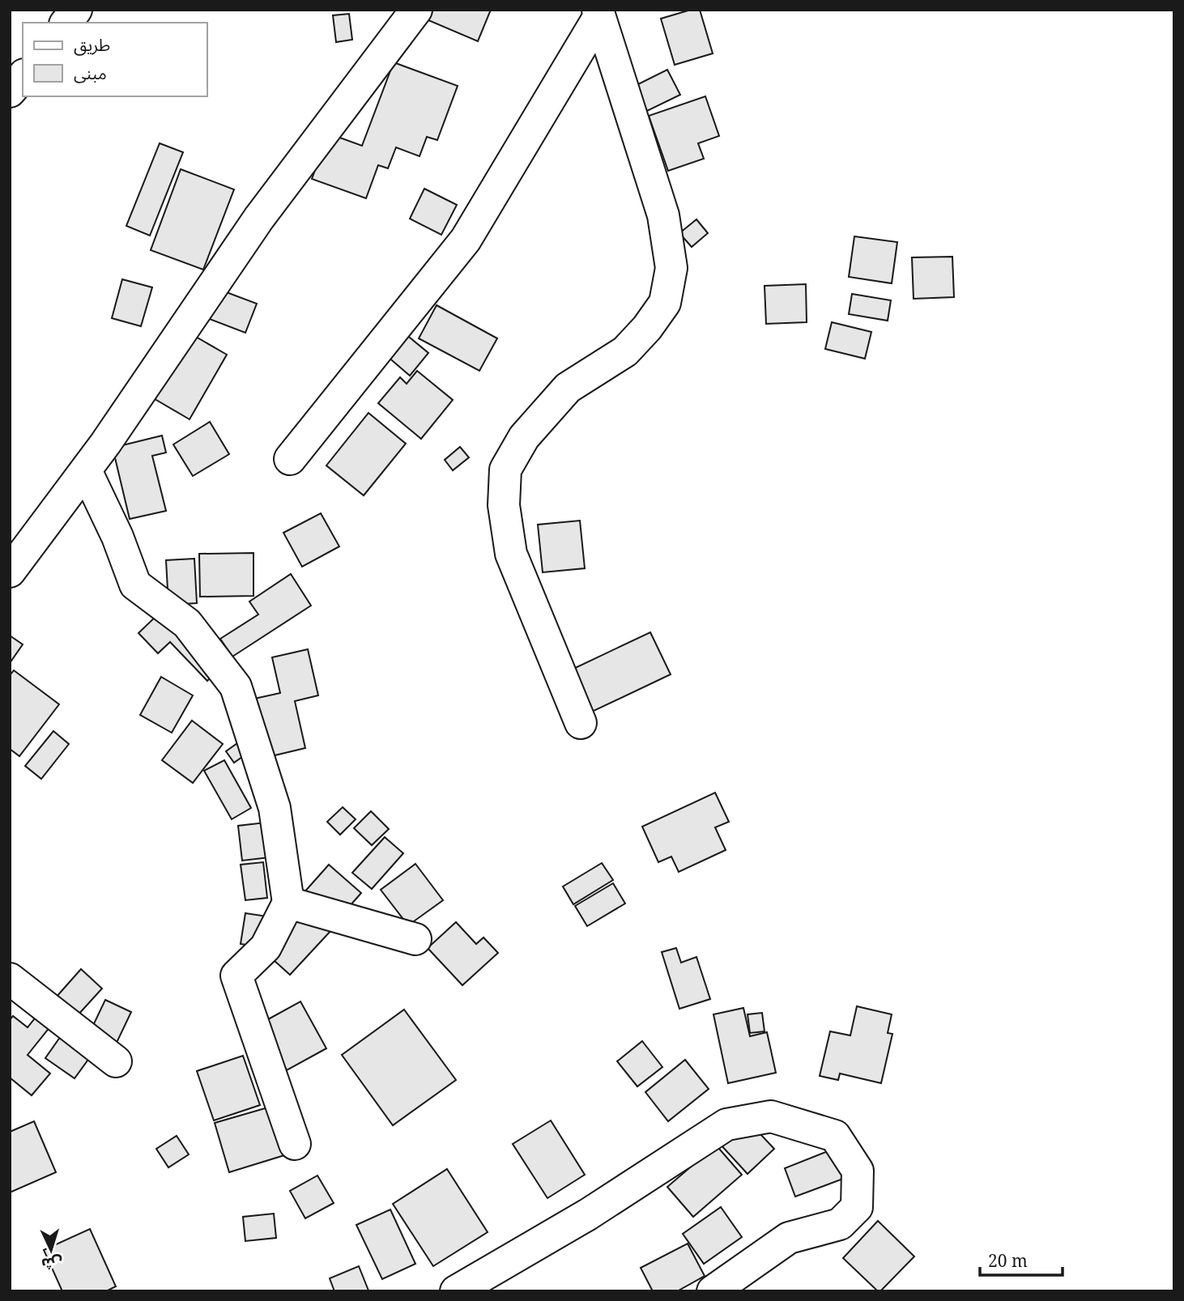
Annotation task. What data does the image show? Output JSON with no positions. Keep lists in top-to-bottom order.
{
  "legend": ["طريق", "مبنى"],
  "scale_bar": "20 m",
  "north": "bottom"
}
